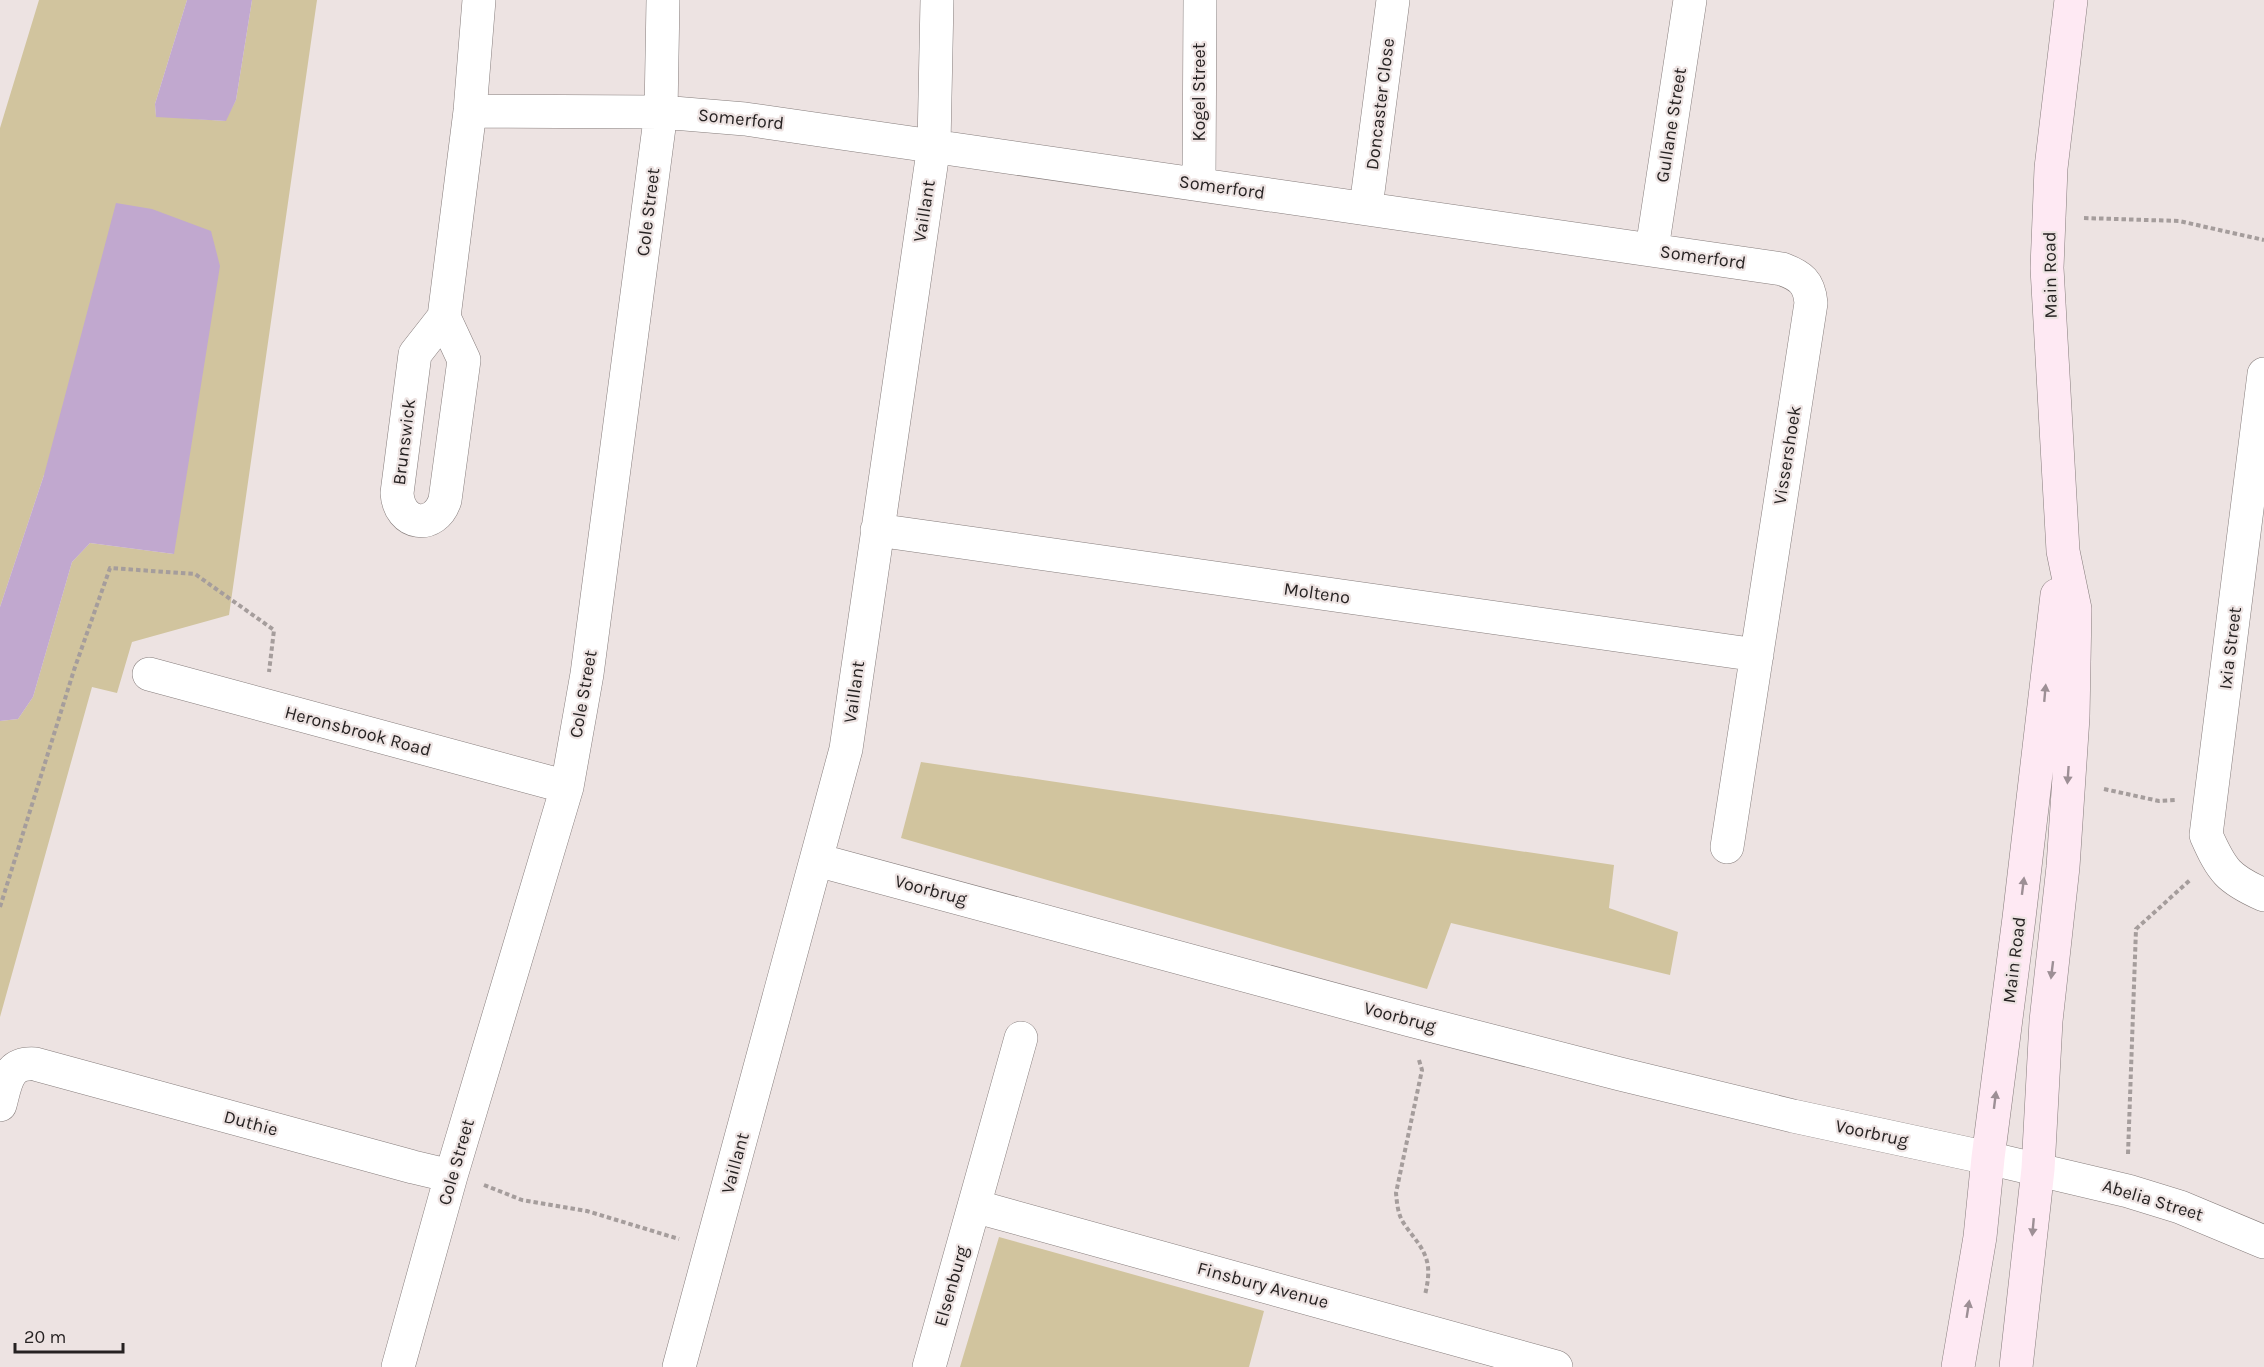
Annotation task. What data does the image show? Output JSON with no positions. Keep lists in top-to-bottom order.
{
  "streets": {
    "main road": ["Main Road"],
    "street": [
      "Kogel Street",
      "Doncaster Close",
      "Somerford",
      "Gullane Street",
      "Vaillant",
      "Cole Street",
      "Brunswick",
      "Vissershoek",
      "Molteno",
      "Ixia Street",
      "Heronsbrook Road",
      "Voorbrug",
      "Duthie",
      "Abelia Street",
      "Finsbury Avenue",
      "Elsenburg"
    ]
  },
  "crossings": [
    ["Kogel Street", "Somerford"],
    ["Doncaster Close", "Somerford"],
    ["Somerford", "Gullane Street"],
    ["Somerford", "Vaillant"],
    ["Somerford", "Cole Street"],
    ["Somerford", "Vissershoek"],
    ["Vaillant", "Molteno"],
    ["Vaillant", "Voorbrug"],
    ["Cole Street", "Heronsbrook Road"],
    ["Cole Street", "Duthie"],
    ["Main Road", "Voorbrug"],
    ["Main Road", "Abelia Street"],
    ["Vissershoek", "Molteno"],
    ["Voorbrug", "Abelia Street"],
    ["Finsbury Avenue", "Elsenburg"]
  ],
  "scale_bar": "20 m"
}
